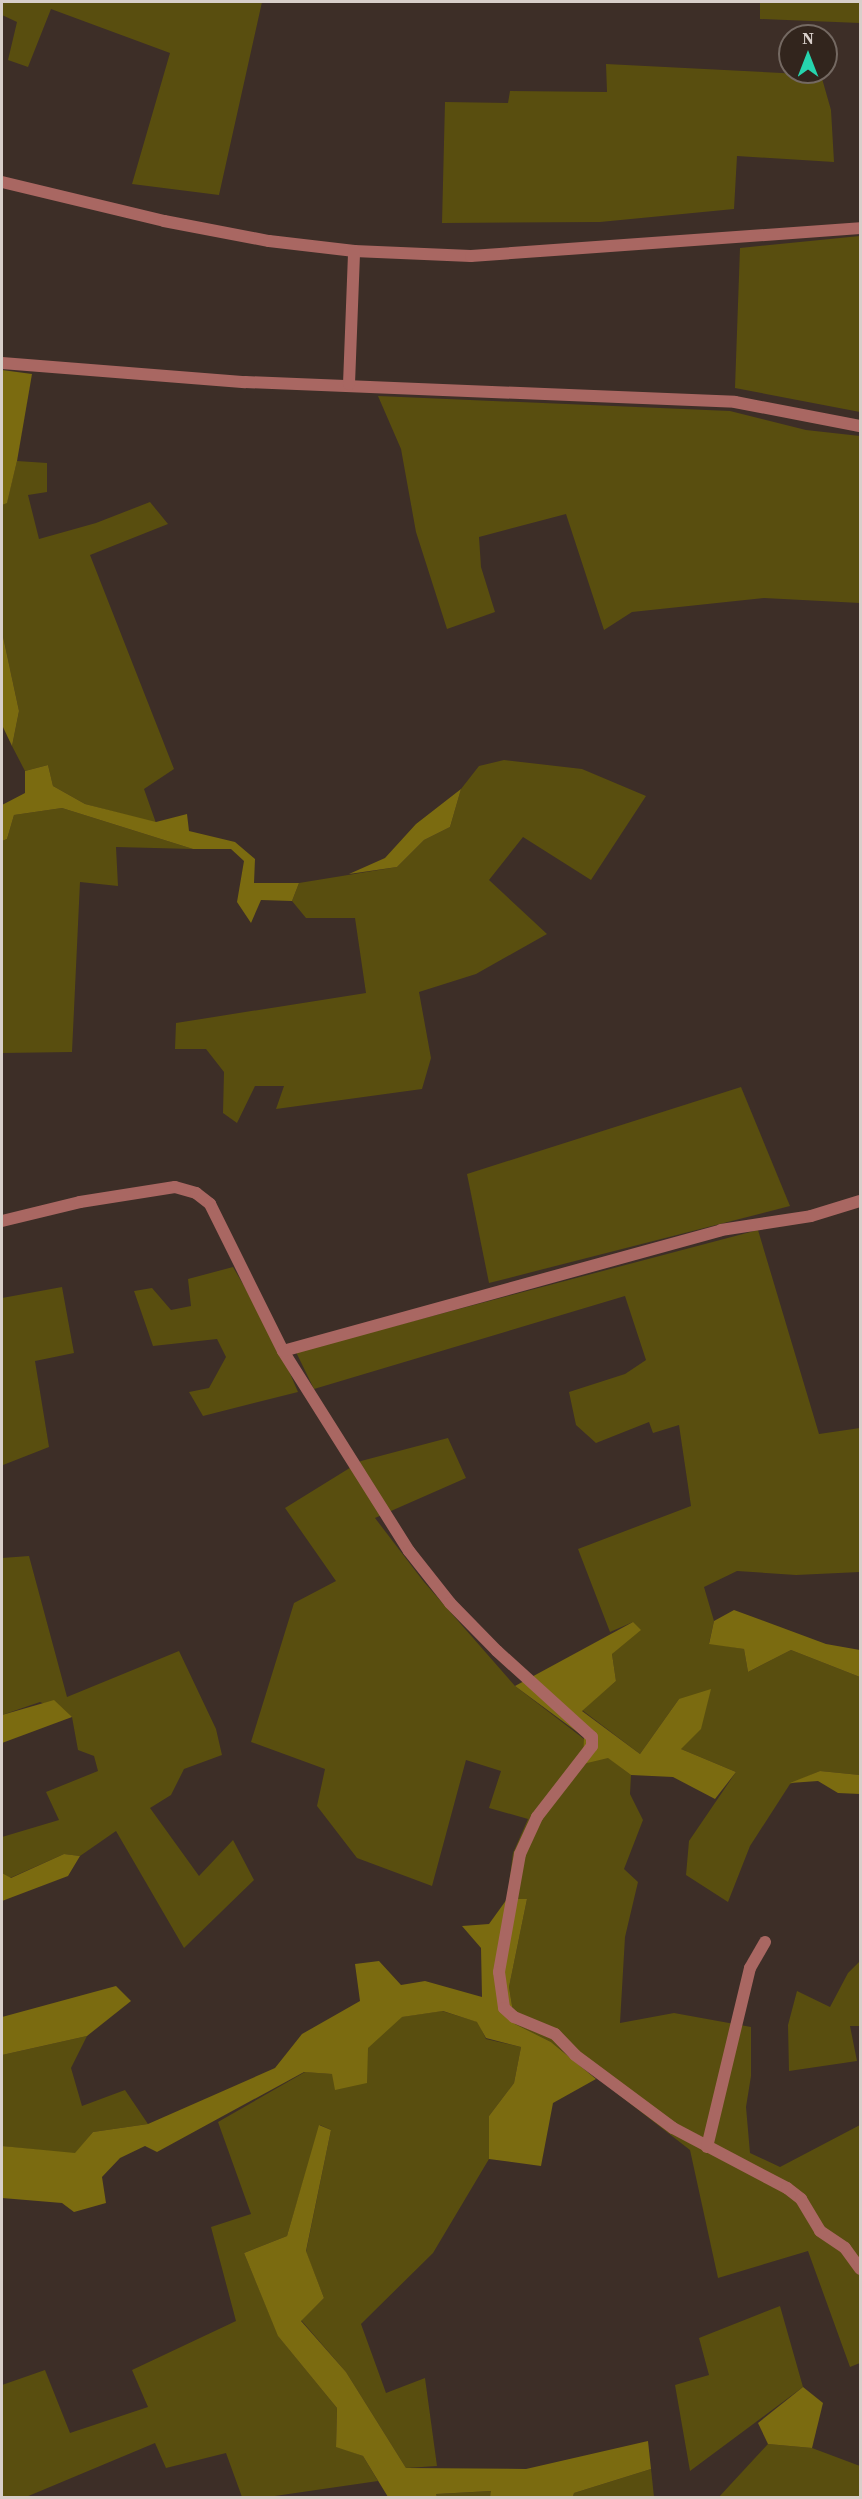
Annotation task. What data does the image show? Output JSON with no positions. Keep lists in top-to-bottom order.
{
  "north": "top"
}
